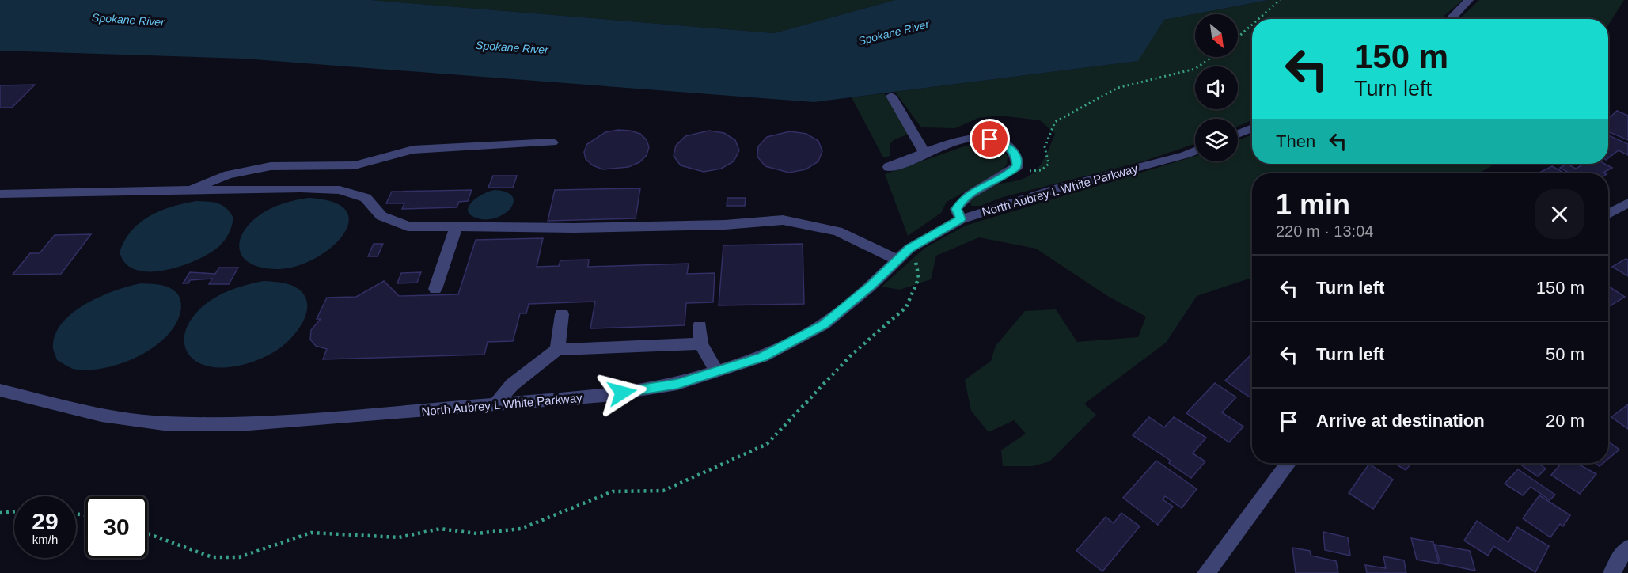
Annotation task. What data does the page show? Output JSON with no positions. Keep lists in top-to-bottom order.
{
  "streets": {
    "street": ["North Aubrey L White Parkway"]
  },
  "water": ["Spokane River"],
  "north": "bottom right",
  "page": {
    "turn": ["150 m", "Turn left"],
    "then": "Then",
    "heading": ["1 min", "220 m · 13:04"],
    "list": [
      {
        "name": "Turn left",
        "value": "150 m"
      },
      {
        "name": "Turn left",
        "value": "50 m"
      },
      {
        "name": "Arrive at destination",
        "value": "20 m"
      }
    ],
    "speed": "29 km/h",
    "limit": "30"
  }
}
